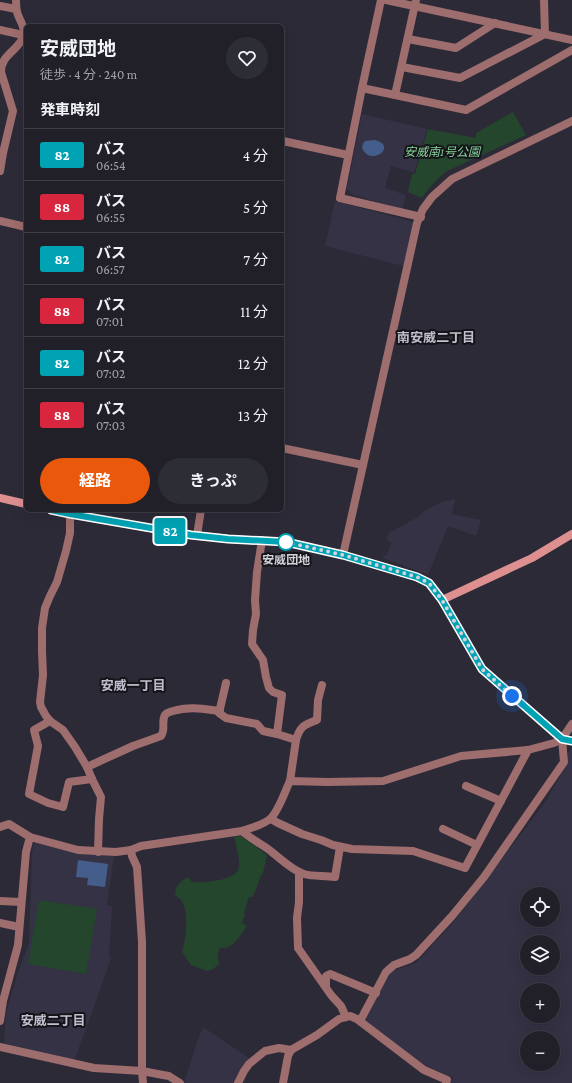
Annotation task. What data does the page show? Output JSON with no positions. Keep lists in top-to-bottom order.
{
  "districts": ["南安威二丁目", "安威一丁目", "安威二丁目"],
  "parks": ["安威南1号公園"],
  "places": ["安威団地"],
  "lines": ["bus line 82"],
  "page": {
    "on_map": "82",
    "heading": [
      ["安威団地", "徒歩 · 4 分 · 240 m"],
      "発車時刻"
    ],
    "list": [
      {
        "mark": "82",
        "name": "バス",
        "note": "06:54",
        "value": "4 分"
      },
      {
        "mark": "88",
        "name": "バス",
        "note": "06:55",
        "value": "5 分"
      },
      {
        "mark": "82",
        "name": "バス",
        "note": "06:57",
        "value": "7 分"
      },
      {
        "mark": "88",
        "name": "バス",
        "note": "07:01",
        "value": "11 分"
      },
      {
        "mark": "82",
        "name": "バス",
        "note": "07:02",
        "value": "12 分"
      },
      {
        "mark": "88",
        "name": "バス",
        "note": "07:03",
        "value": "13 分"
      }
    ],
    "buttons": ["経路", "きっぷ"],
    "map_buttons": ["+", "−"]
  }
}
